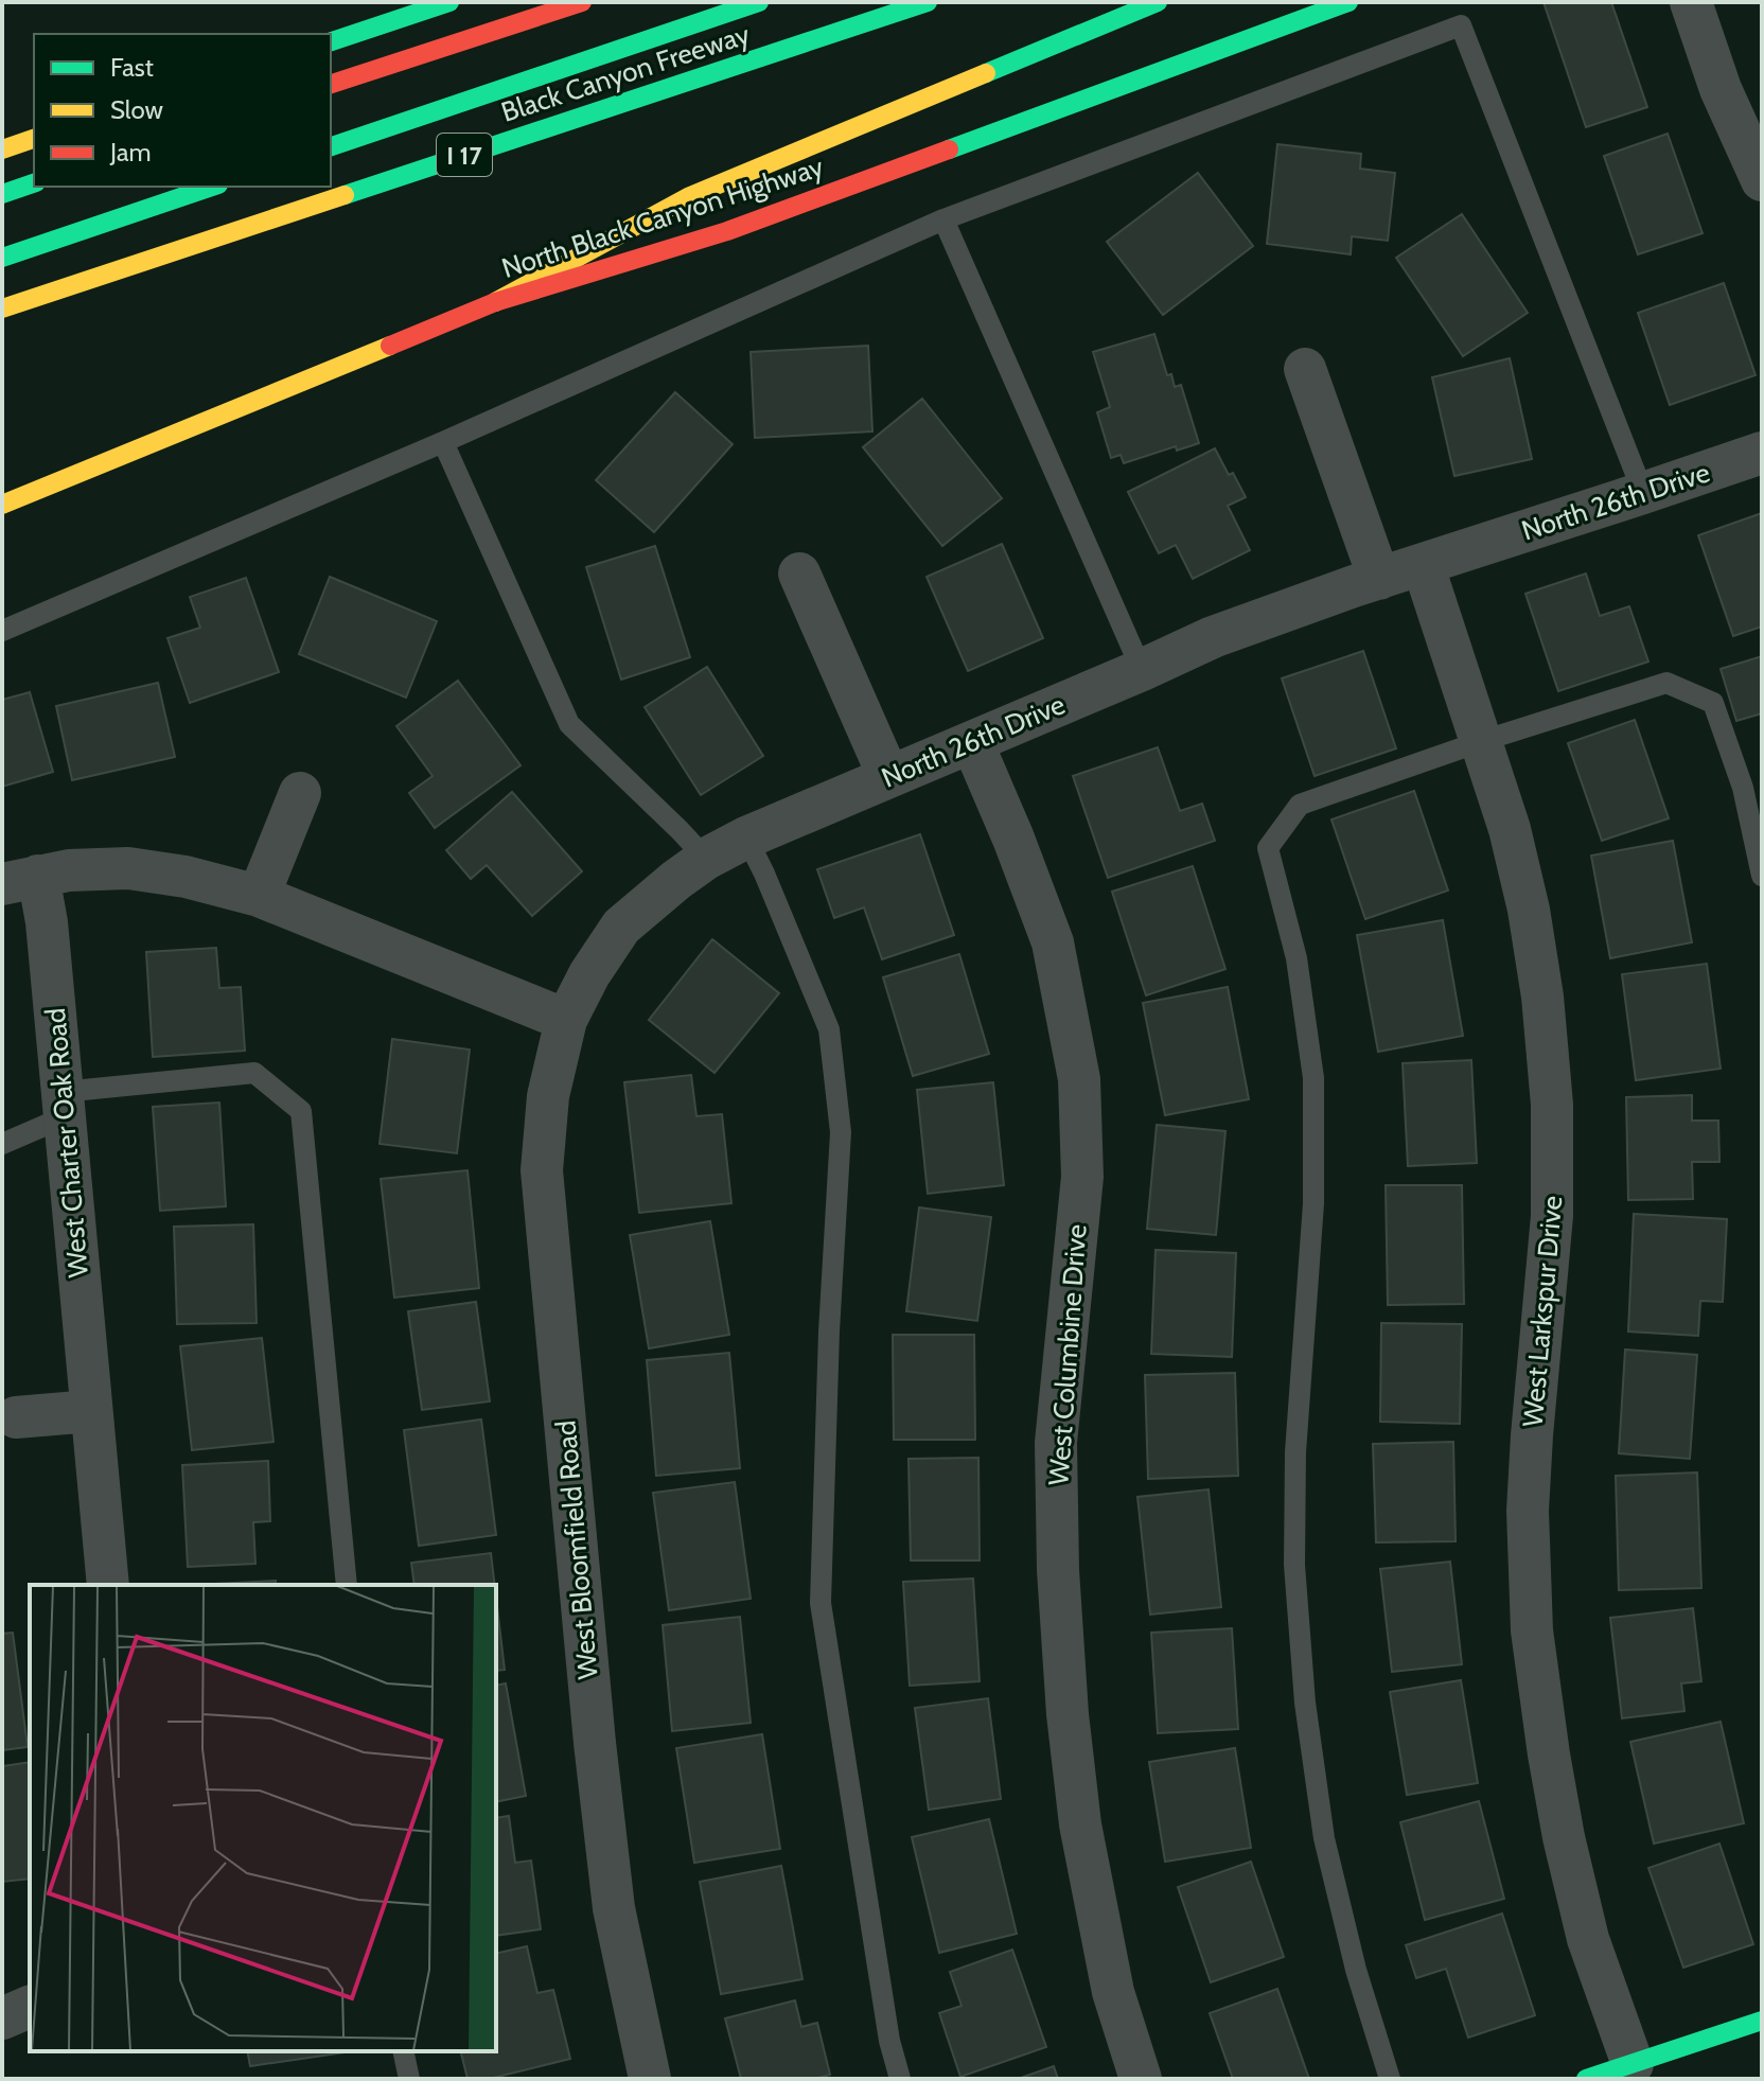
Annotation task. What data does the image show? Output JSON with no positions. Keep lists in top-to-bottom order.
{
  "streets": {
    "main road": ["Black Canyon Freeway", "I 17", "North Black Canyon Highway"],
    "street": [
      "North 26th Drive",
      "West Charter Oak Road",
      "West Larkspur Drive",
      "West Columbine Drive",
      "West Bloomfield Road"
    ]
  },
  "crossings": [
    ["North 26th Drive", "West Larkspur Drive"],
    ["North 26th Drive", "West Columbine Drive"],
    ["North 26th Drive", "West Bloomfield Road"]
  ],
  "legend": ["Fast", "Slow", "Jam"]
}
